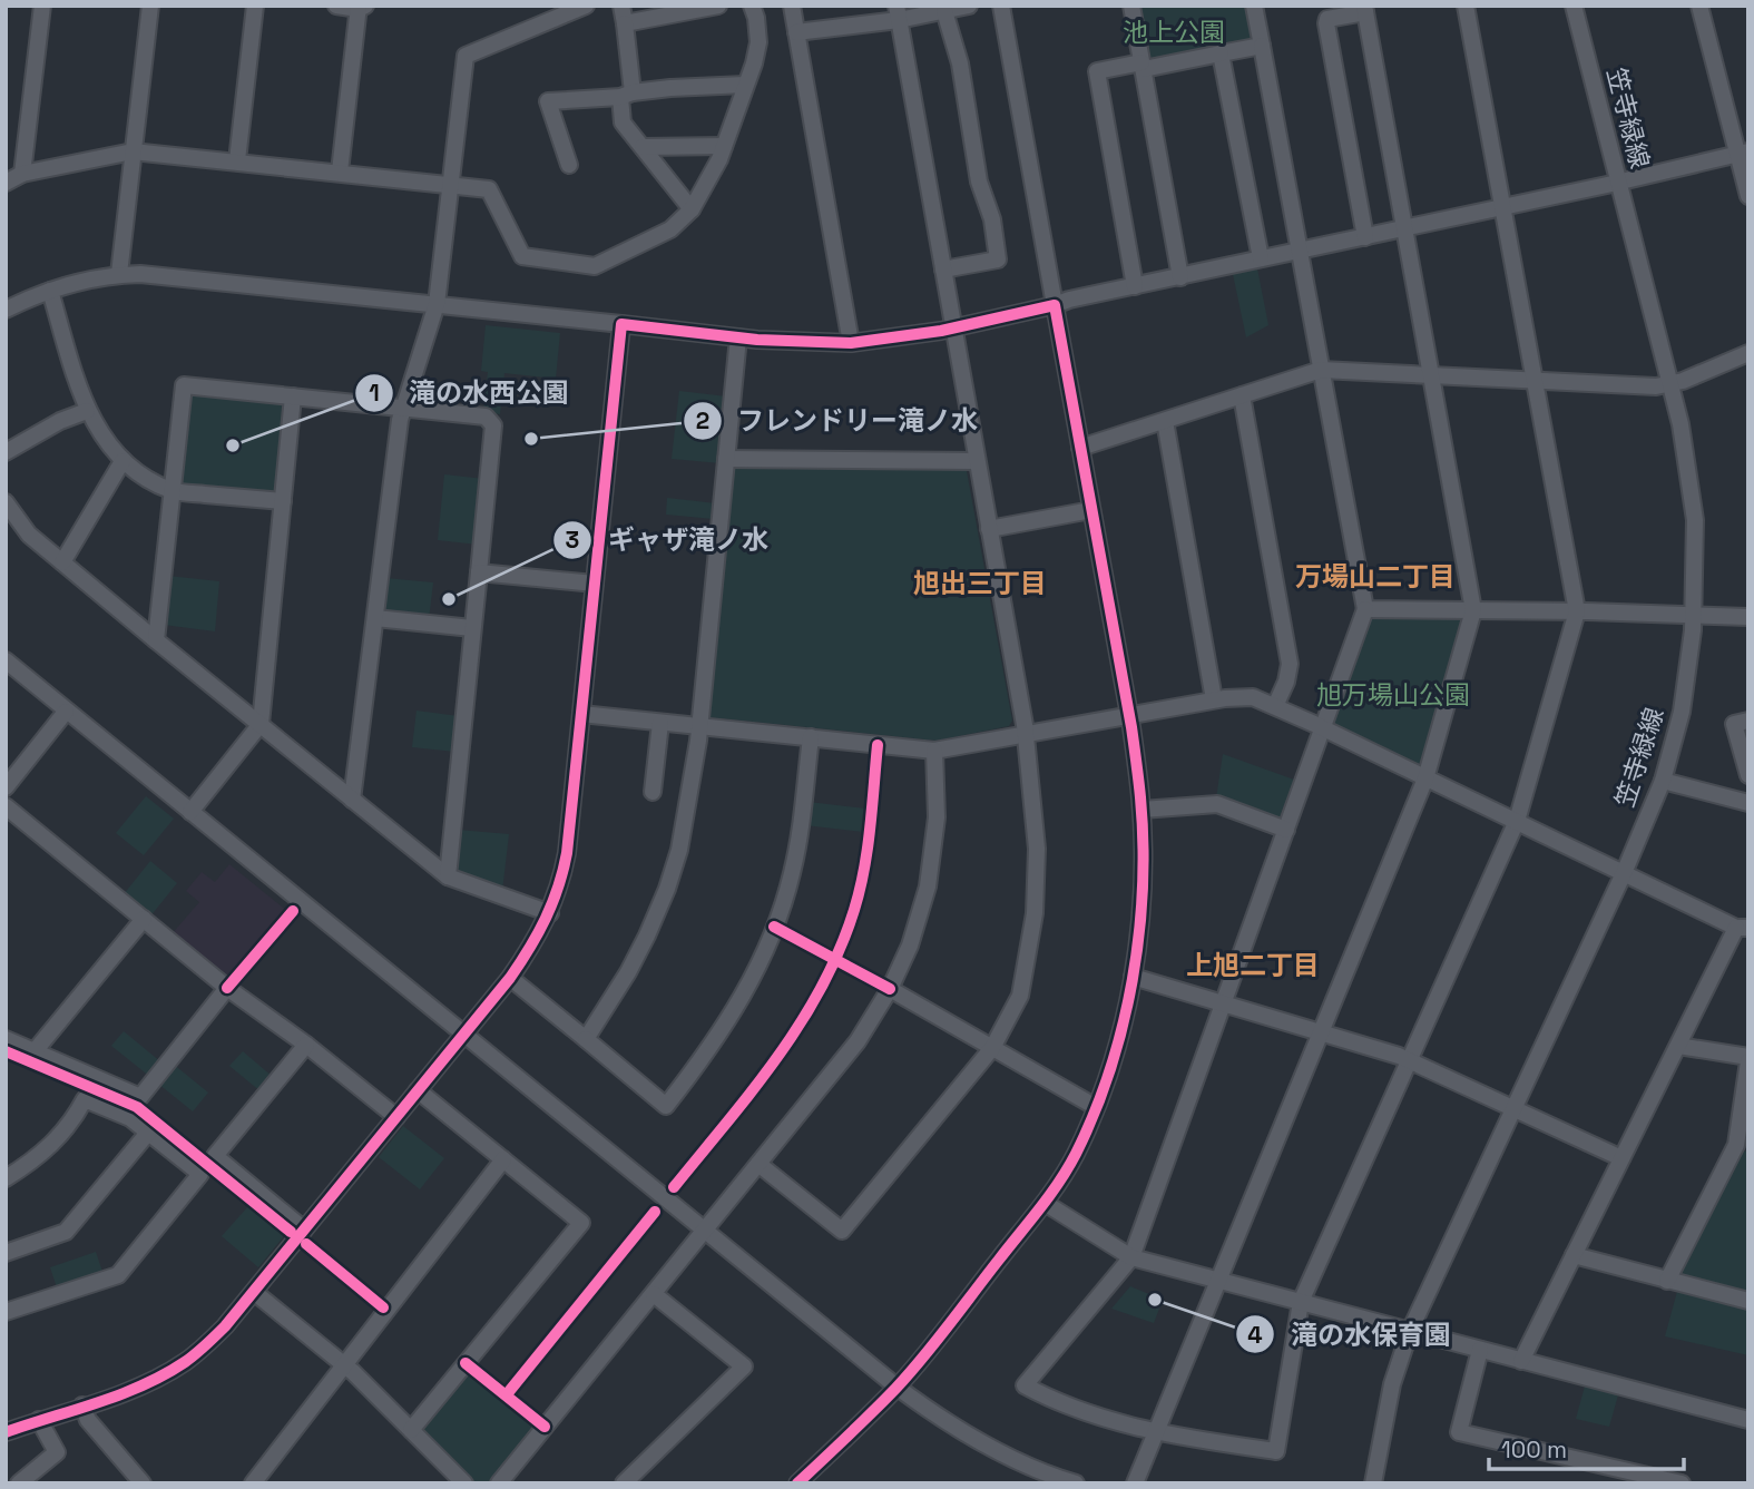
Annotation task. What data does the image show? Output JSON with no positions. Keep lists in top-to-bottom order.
{
  "streets": {
    "street": ["笠寺緑線"]
  },
  "districts": ["万場山二丁目", "旭出三丁目", "上旭二丁目"],
  "parks": ["池上公園", "旭万場山公園"],
  "places": [
    "フレンドリー滝ノ水",
    "滝の水西公園",
    "ギャザ滝ノ水",
    "滝の水保育園"
  ],
  "scale_bar": "100 m"
}
